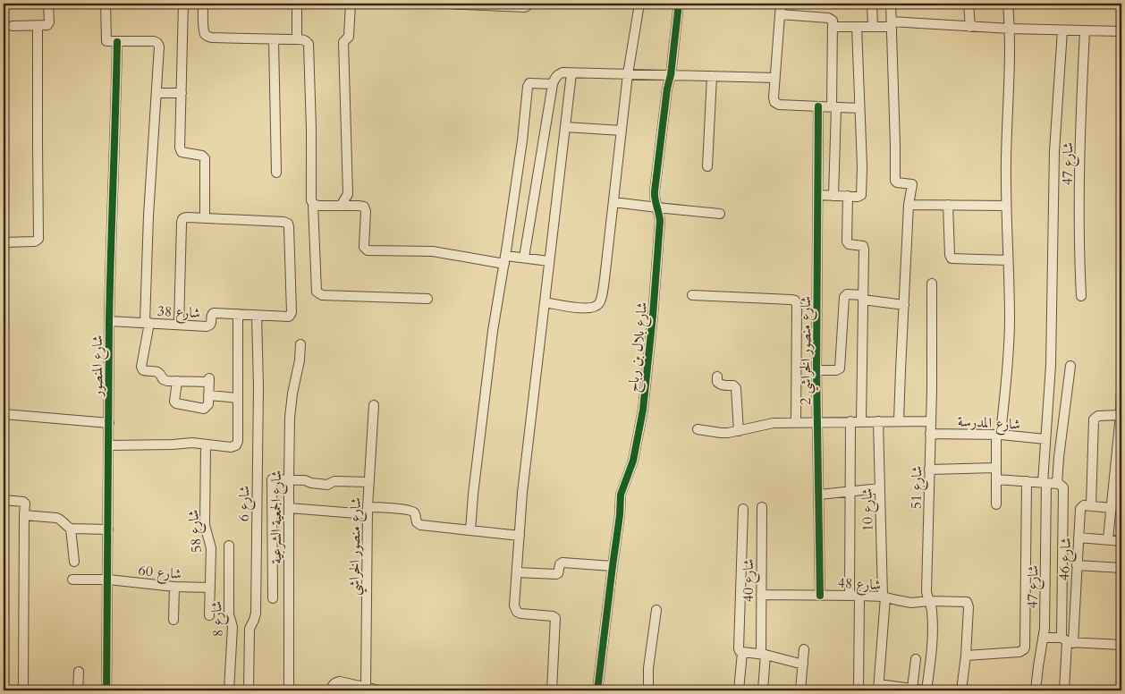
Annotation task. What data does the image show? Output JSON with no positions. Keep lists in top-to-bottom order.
{
  "streets": {
    "street": [
      "شارع 47",
      "شارع 38",
      "شارع بلال بن رباح",
      "شارع منصور الخراشي 2",
      "شارع المنصور",
      "شارع المدرسة",
      "شارع 51",
      "شارع 6",
      "شارع 10",
      "شارع الجمعية الشرعية",
      "شارع 58",
      "شارع منصور الخراشي",
      "شارع 46",
      "شارع 60",
      "شارع 40",
      "شارع 48",
      "شارع 8"
    ]
  },
  "crossings": [
    ["شارع 47", "شارع المدرسة"],
    ["شارع 38", "شارع المنصور"],
    ["شارع 38", "شارع 6"],
    ["شارع منصور الخراشي 2", "شارع 48"],
    ["شارع المنصور", "شارع 60"],
    ["شارع المدرسة", "شارع 51"],
    ["شارع 51", "شارع 48"],
    ["شارع 10", "شارع 48"],
    ["شارع 58", "شارع 60"],
    ["شارع 40", "شارع 48"]
  ]
}
